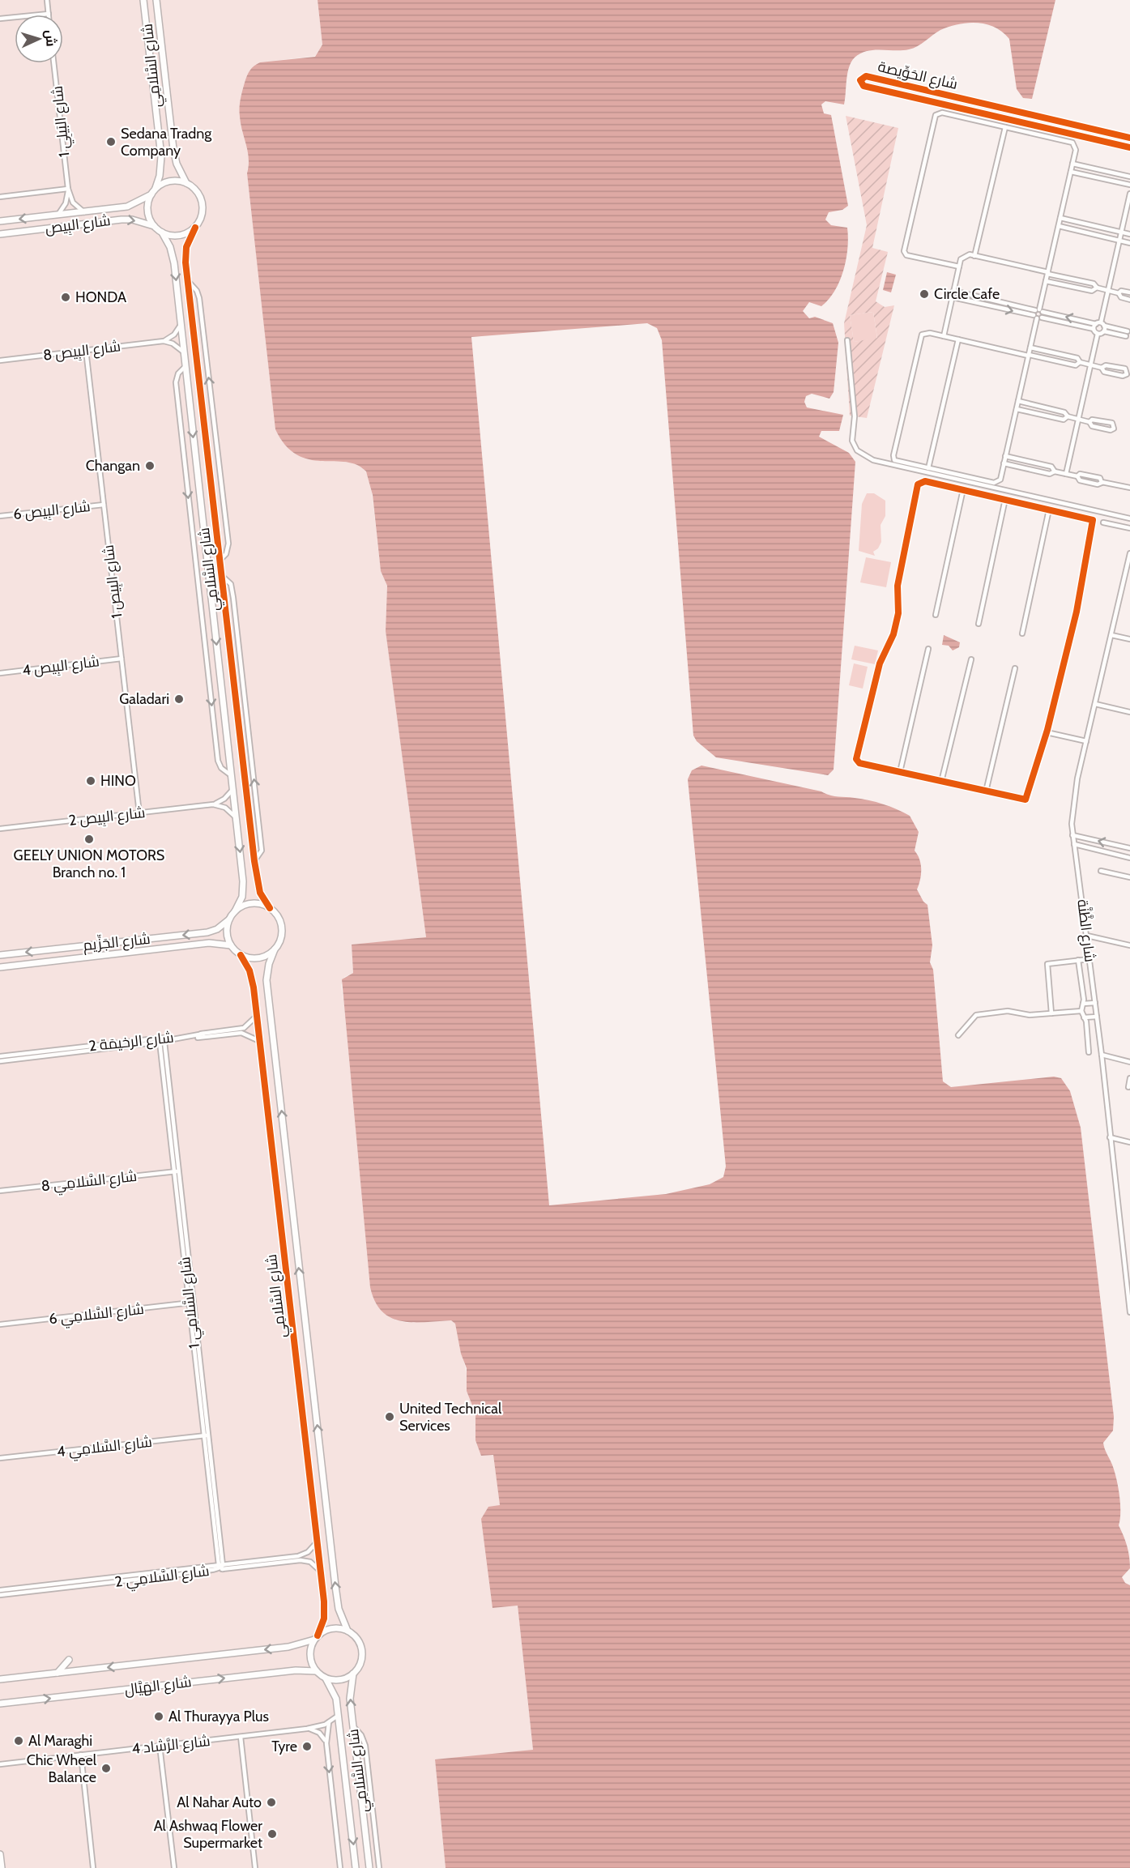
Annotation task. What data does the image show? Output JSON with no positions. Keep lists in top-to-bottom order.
{
  "streets": {
    "street": [
      "شارع السَّلامِي",
      "شارع الحَوِّيصة",
      "شارع البَيلِي 1",
      "شارع البِيص",
      "شارع البِيص 8",
      "شارع البِيص 6",
      "شارع البِيص 1",
      "شارع البِيص 4",
      "شارع البِيص 2",
      "شارع الظَّنَّة",
      "شارع الجَزِّيم",
      "شارع الرخيمَة 2",
      "شارع السَّلامِي 8",
      "شارع السَّلامِي 1",
      "شارع السَّلامِي 6",
      "شارع السَّلامِي 4",
      "شارع السَّلامِي 2",
      "شارع الهَيَّال",
      "شارع الرَّشاد 4"
    ]
  },
  "crossings": [
    ["شارع السَّلامِي", "شارع البِيص"],
    ["شارع السَّلامِي", "شارع البِيص 2"],
    ["شارع السَّلامِي", "شارع الجَزِّيم"],
    ["شارع السَّلامِي", "شارع الرخيمَة 2"],
    ["شارع السَّلامِي", "شارع السَّلامِي 2"],
    ["شارع السَّلامِي", "شارع الهَيَّال"],
    ["شارع السَّلامِي", "شارع الرَّشاد 4"],
    ["شارع البَيلِي 1", "شارع البِيص"],
    ["شارع البِيص 8", "شارع البِيص 1"],
    ["شارع البِيص 6", "شارع البِيص 1"],
    ["شارع البِيص 1", "شارع البِيص 4"],
    ["شارع البِيص 1", "شارع البِيص 2"],
    ["شارع الرخيمَة 2", "شارع السَّلامِي 1"],
    ["شارع السَّلامِي 8", "شارع السَّلامِي 1"],
    ["شارع السَّلامِي 1", "شارع السَّلامِي 6"],
    ["شارع السَّلامِي 1", "شارع السَّلامِي 4"],
    ["شارع السَّلامِي 1", "شارع السَّلامِي 2"]
  ],
  "places": [
    "Sedana Tradng Company",
    "Circle Cafe",
    "HONDA",
    "Changan",
    "Galadari",
    "HINO",
    "GEELY UNION MOTORS Branch no. 1",
    "United Technical Services",
    "Al Thurayya Plus",
    "Al Maraghi",
    "Tyre",
    "Chic Wheel Balance",
    "Al Nahar Auto",
    "Al Ashwaq Flower Supermarket"
  ],
  "north": "right"
}
